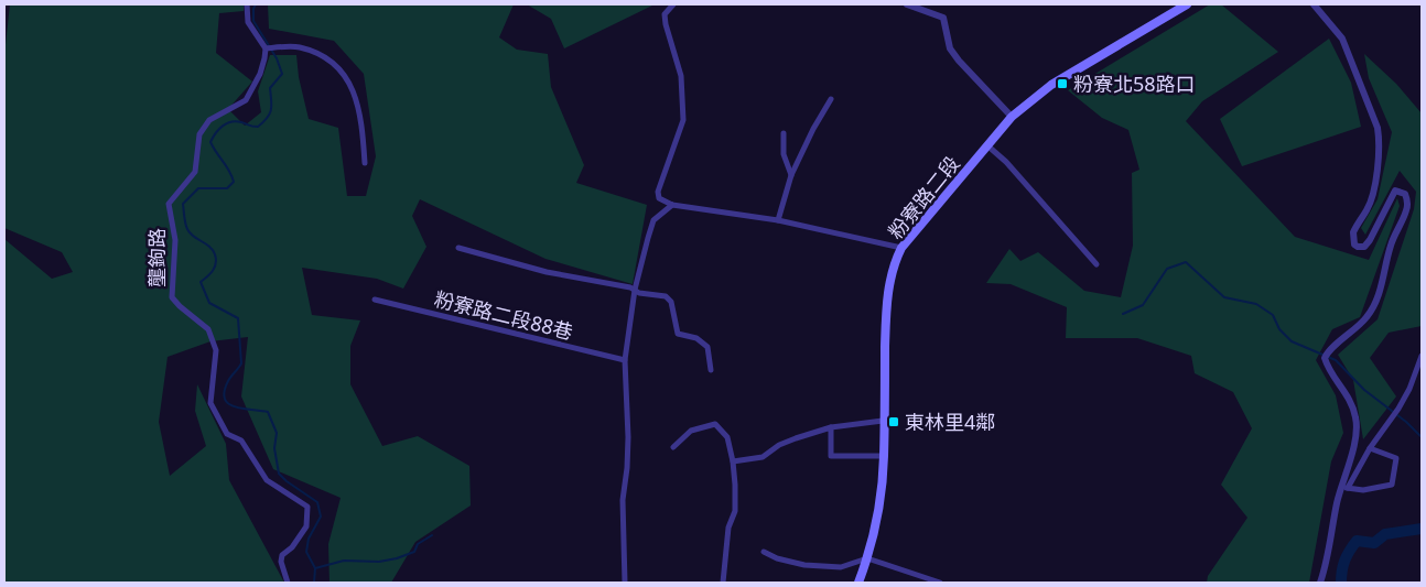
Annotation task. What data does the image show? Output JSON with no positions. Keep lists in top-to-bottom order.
{
  "streets": {
    "main road": ["粉寮路二段"],
    "street": ["壟鉤路", "粉寮路二段88巷"]
  },
  "places": {
    "transit": ["粉寮北58路口", "東林里4鄰"]
  }
}
